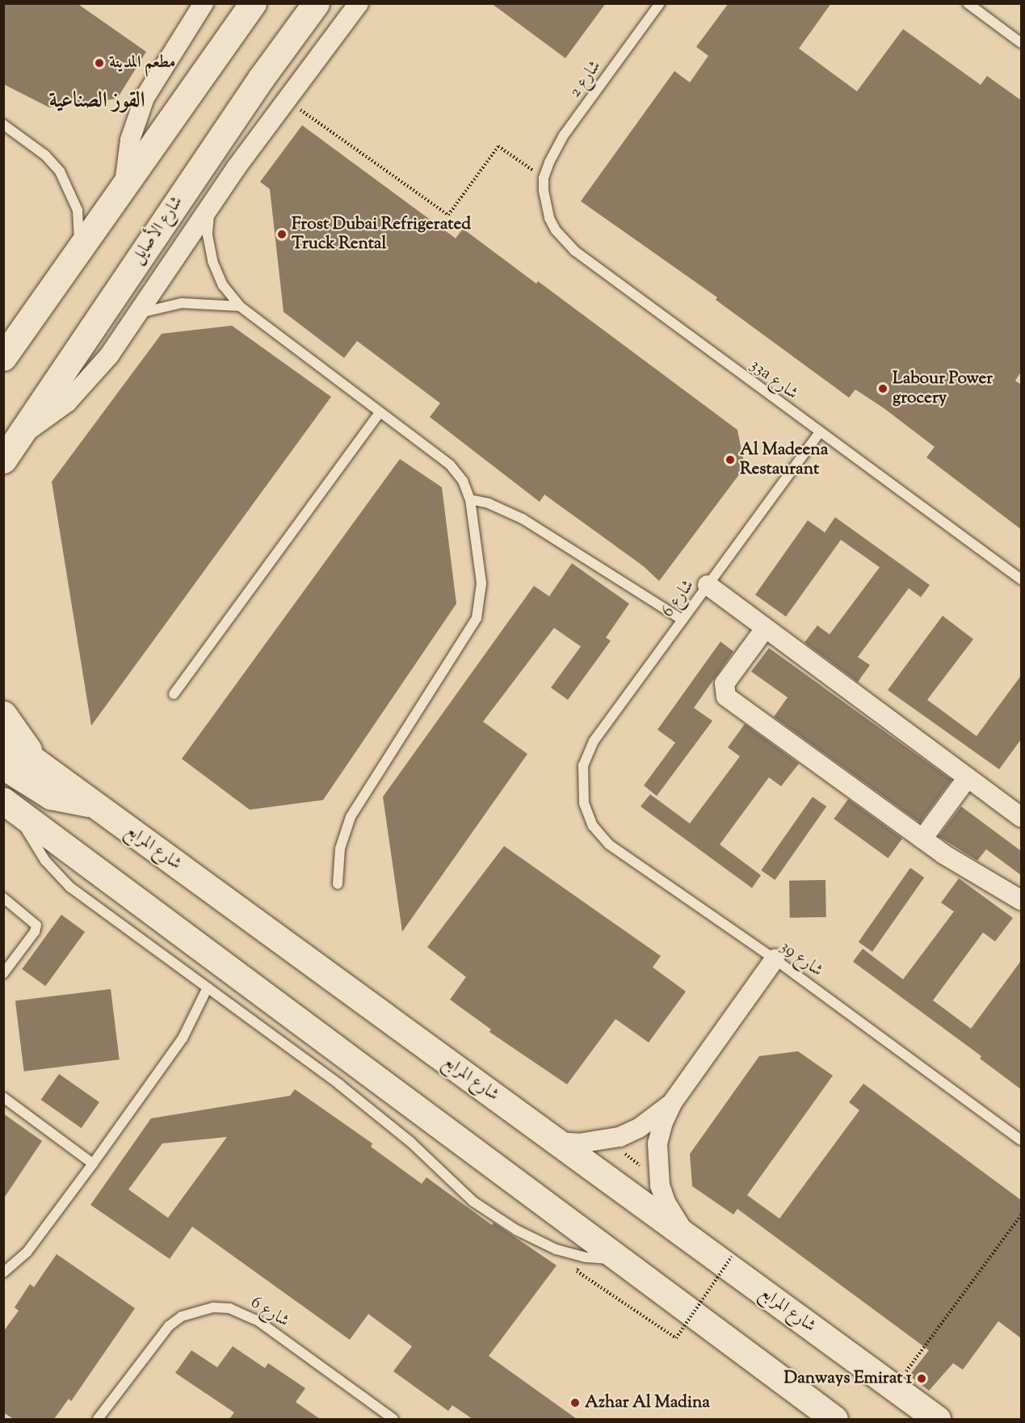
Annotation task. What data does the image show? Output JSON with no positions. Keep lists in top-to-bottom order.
{
  "streets": {
    "main road": ["شارع الأصايل", "شارع المرابع"],
    "lane": [
      "شارع 2",
      "33a شارع",
      "شارع 6",
      "شارع 39"
    ]
  },
  "crossings": [
    ["شارع 2", "33a شارع"],
    ["33a شارع", "شارع 6"],
    ["شارع 6", "شارع 39"]
  ],
  "districts": ["القوز الصناعية"],
  "places": [
    "مطعم المدينة",
    "Frost Dubai Refrigerated Truck Rental",
    "Labour Power grocery",
    "Al Madeena Restaurant",
    "Danways Emirat 1",
    "Azhar Al Madina"
  ]
}
